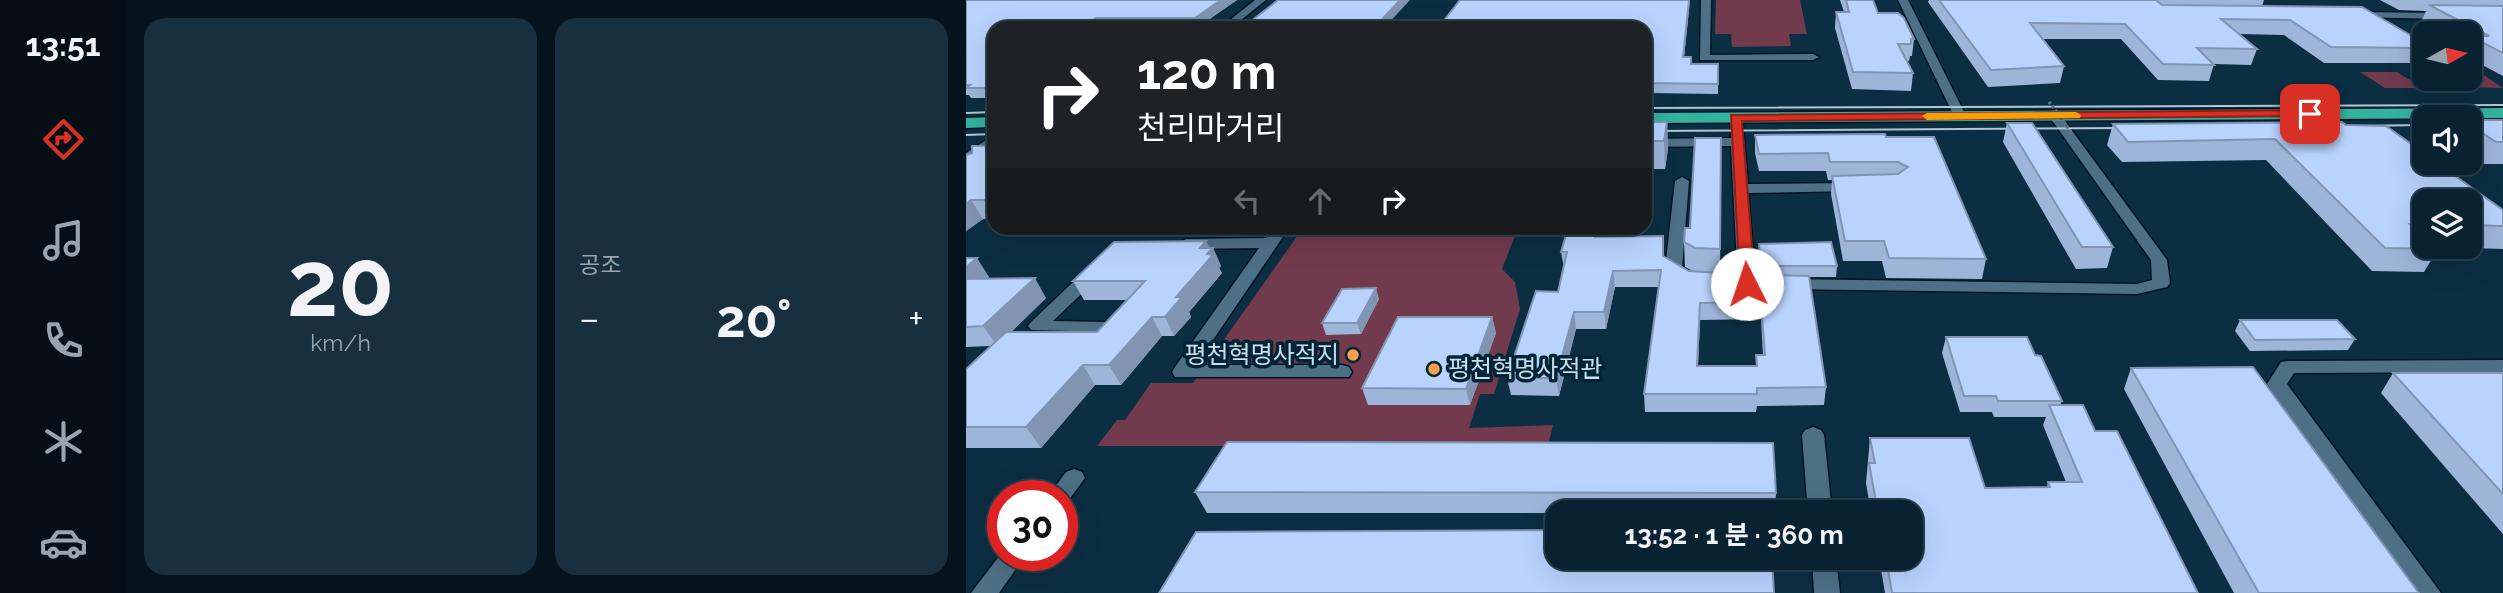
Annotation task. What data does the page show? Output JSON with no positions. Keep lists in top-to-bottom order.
{
  "places": ["평천혁명사적지", "평천혁명사적관"],
  "north": "right",
  "page": {
    "tabs": "13:51",
    "tile": [
      ["20", "km/h"],
      "공조"
    ],
    "turn": ["120 m", "천리마거리"],
    "heat": ["−", "20°", "+"],
    "limit": "30",
    "trip": "13:52 · 1 분 · 360 m"
  }
}
